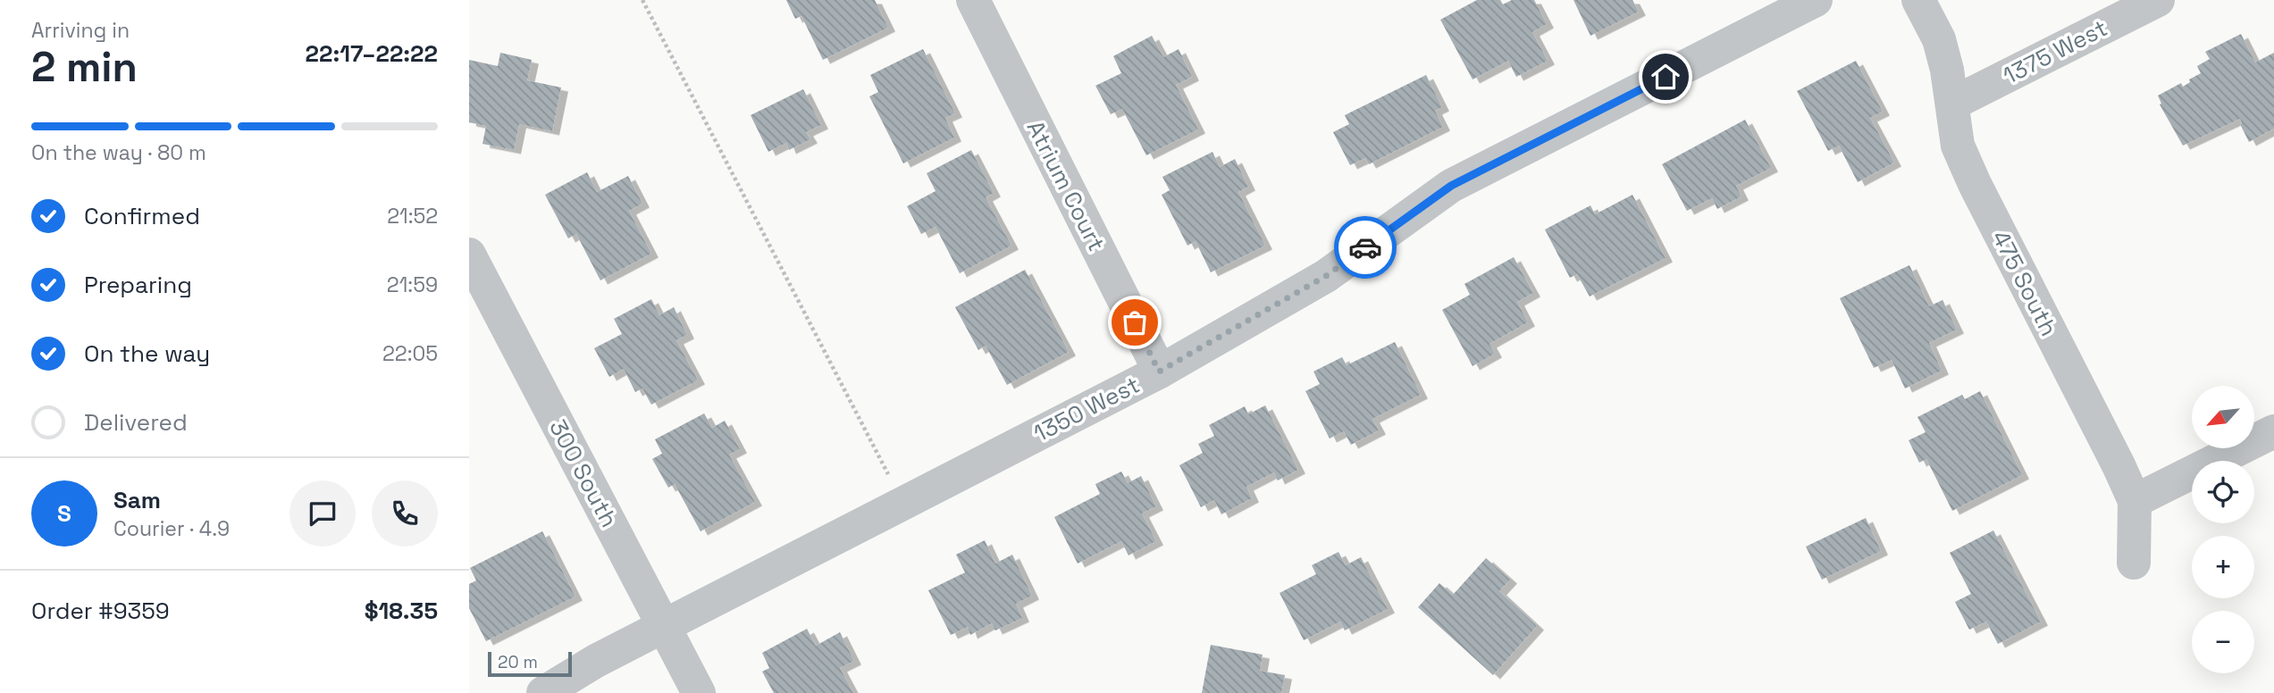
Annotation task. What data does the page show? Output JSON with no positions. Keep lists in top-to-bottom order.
{
  "streets": {
    "street": [
      "1375 West",
      "Atrium Court",
      "475 South",
      "1350 West",
      "300 South"
    ]
  },
  "crossings": [
    ["1375 West", "475 South"],
    ["Atrium Court", "1350 West"],
    ["1350 West", "300 South"]
  ],
  "scale_bar": "20 m",
  "north": "bottom left",
  "page": {
    "heading": ["2 min", "Arriving in", "22:17–22:22"],
    "panel": [
      "Sam",
      "Courier · 4.9",
      "Order #9359",
      "$18.35"
    ],
    "bar": "On the way · 80 m",
    "list": [
      ["Confirmed", "21:52"],
      ["Preparing", "21:59"],
      ["On the way", "22:05"],
      "Delivered"
    ],
    "map_buttons": ["+", "−"],
    "round": "S",
    "scale": "20 m"
  }
}
